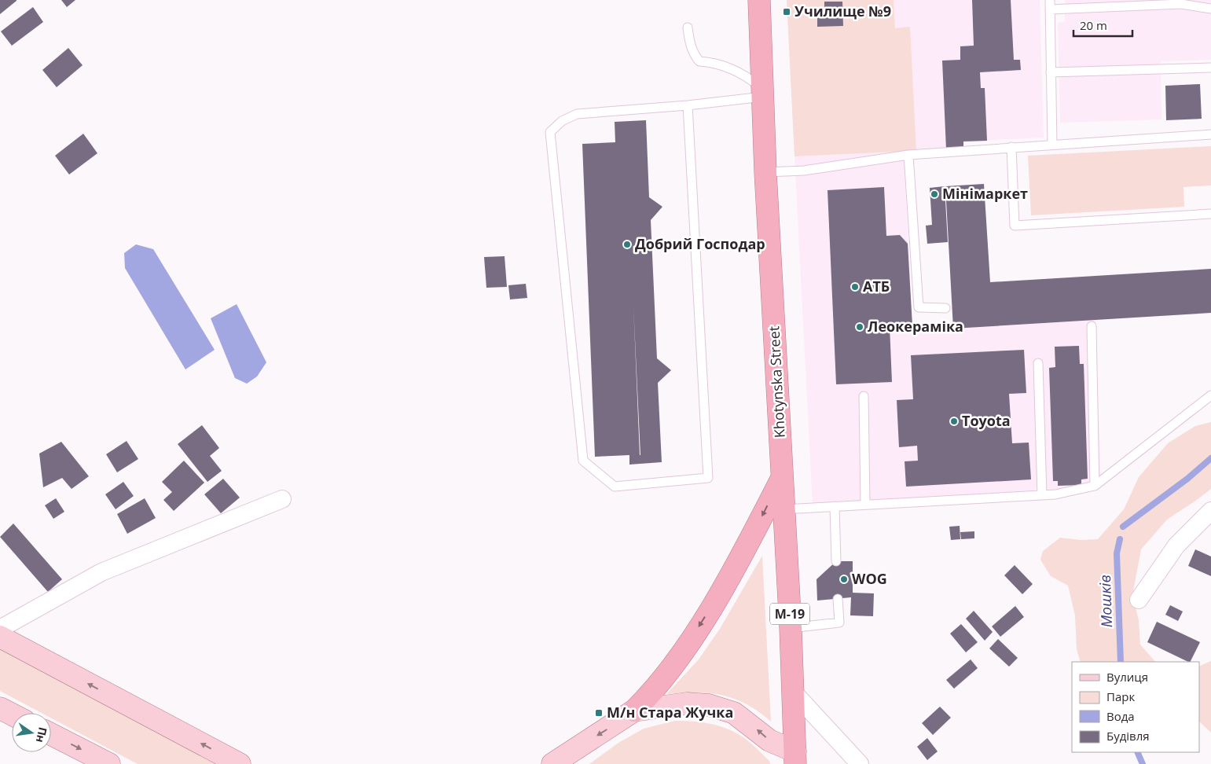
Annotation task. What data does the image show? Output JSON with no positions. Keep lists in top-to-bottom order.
{
  "streets": {
    "highway": ["Khotynska Street", "М-19"]
  },
  "water": ["Мошків"],
  "places": {
    "transit": ["Училище №9", "М/н Стара Жучка"],
    "other": [
      "Мінімаркет",
      "Добрий Господар",
      "АТБ",
      "Леокераміка",
      "Toyota",
      "WOG"
    ]
  },
  "legend": [
    "Вулиця",
    "Парк",
    "Вода",
    "Будівля"
  ],
  "scale_bar": "20 m",
  "north": "right"
}
